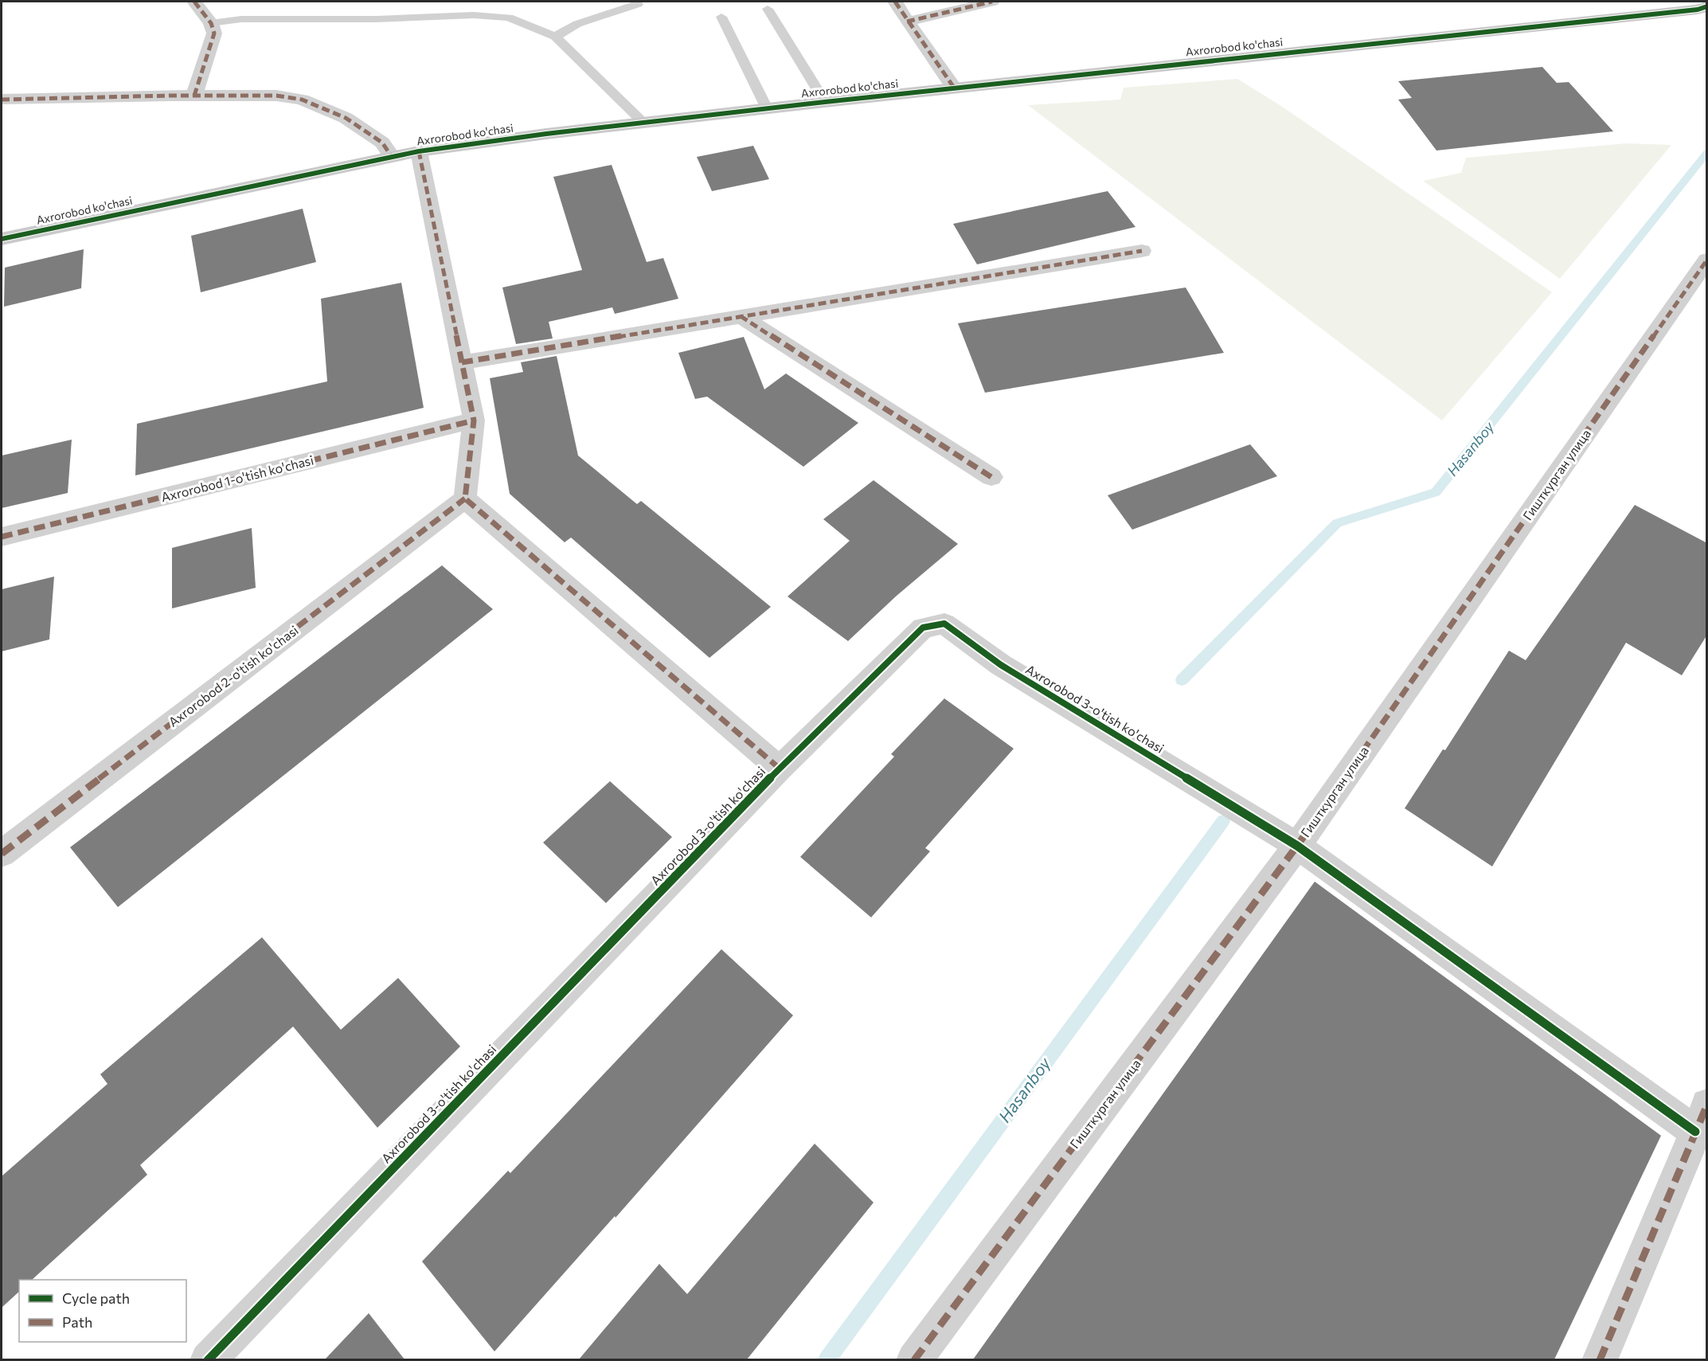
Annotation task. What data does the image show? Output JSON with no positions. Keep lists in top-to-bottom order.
{
  "streets": {
    "street": [
      "Axrorobod ko'chasi",
      "Гишткурган улица",
      "Axrorobod 1-o'tish ko'chasi",
      "Axrorobod 2-o'tish ko'chasi",
      "Axrorobod 3-o'tish ko'chasi"
    ]
  },
  "crossings": [
    ["Гишткурган улица", "Axrorobod 3-o'tish ko'chasi"]
  ],
  "water": ["Hasanboy"],
  "legend": ["Cycle path", "Path"]
}
